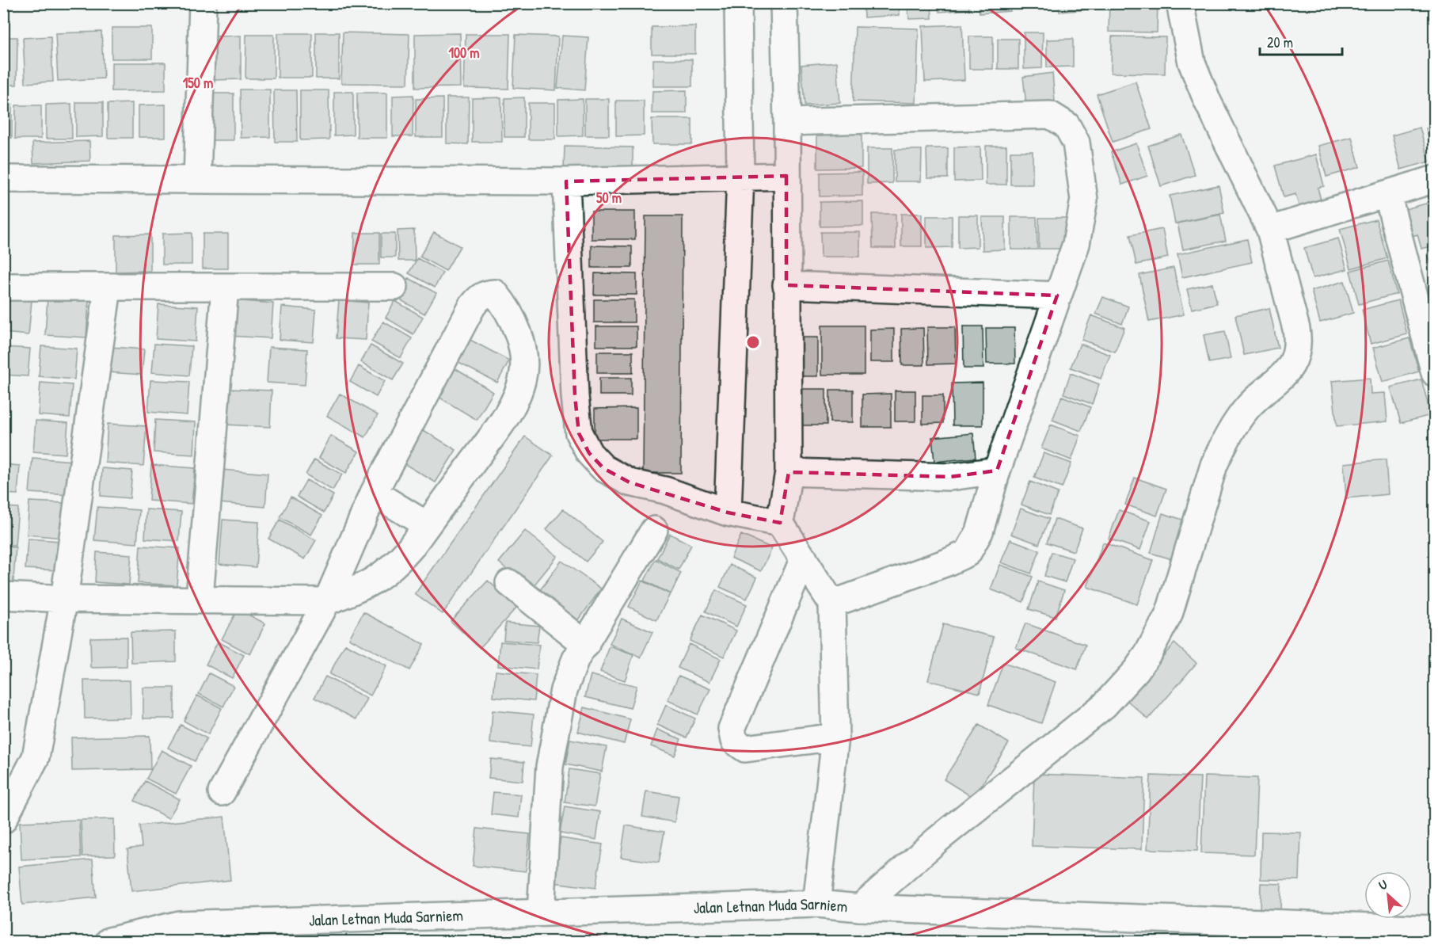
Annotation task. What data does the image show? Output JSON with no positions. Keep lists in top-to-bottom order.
{
  "streets": {
    "street": ["Jalan Letnan Muda Sarniem"]
  },
  "scale_bar": "20 m",
  "north": "top left",
  "rings": ["100 m", "150 m", "50 m"]
}
